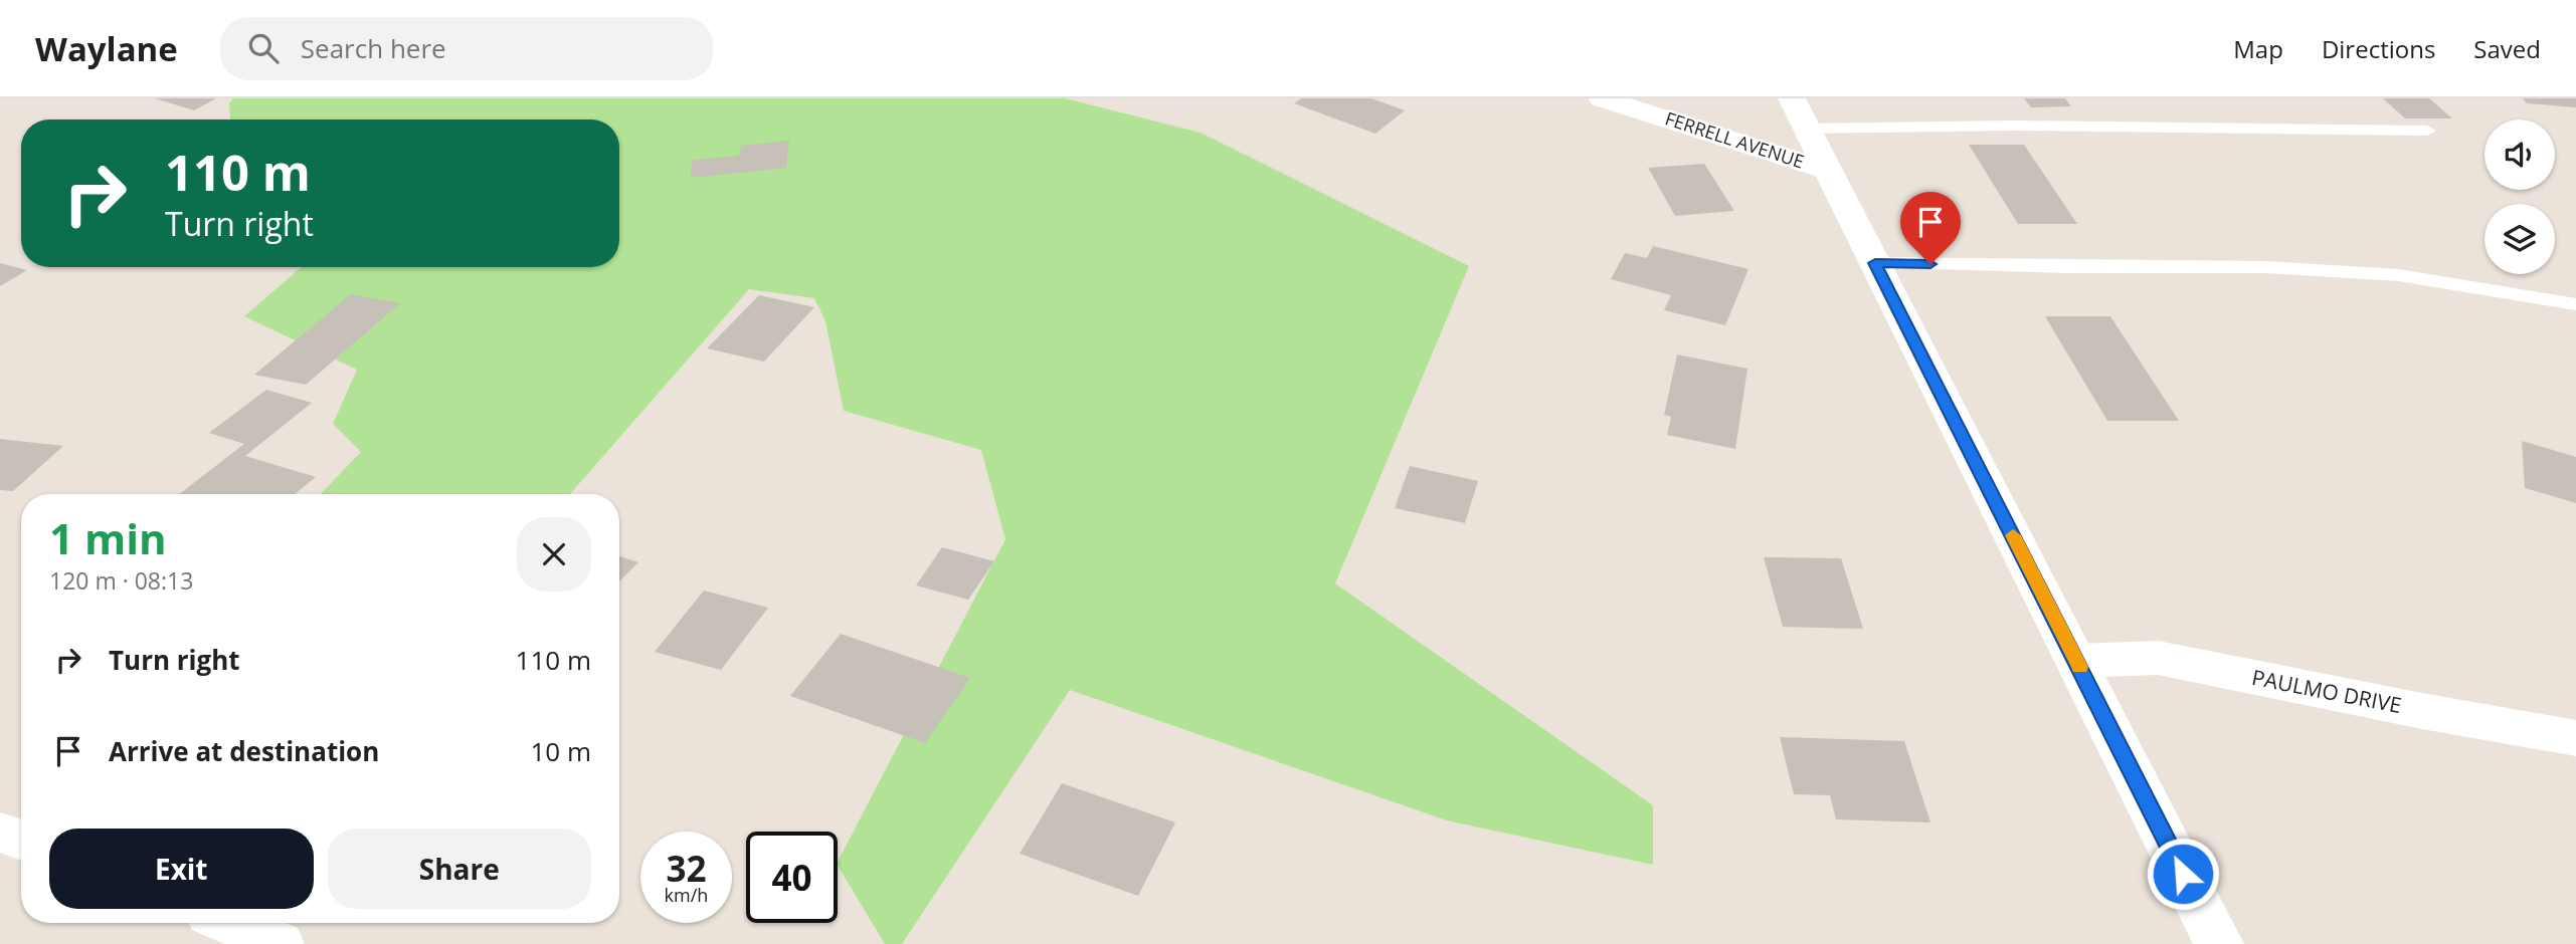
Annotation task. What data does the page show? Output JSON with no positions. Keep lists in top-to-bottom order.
{
  "streets": {
    "street": ["FERRELL AVENUE", "PAULMO DRIVE"]
  },
  "page": {
    "header": "Waylane",
    "search": "Search here",
    "nav": ["Map", "Directions", "Saved"],
    "turn": ["110 m", "Turn right"],
    "heading": ["1 min", "120 m · 08:13"],
    "list": [
      {
        "name": "Turn right",
        "value": "110 m"
      },
      {
        "name": "Arrive at destination",
        "value": "10 m"
      }
    ],
    "buttons": ["Exit", "Share"],
    "speed": "32 km/h",
    "limit": "40"
  }
}
